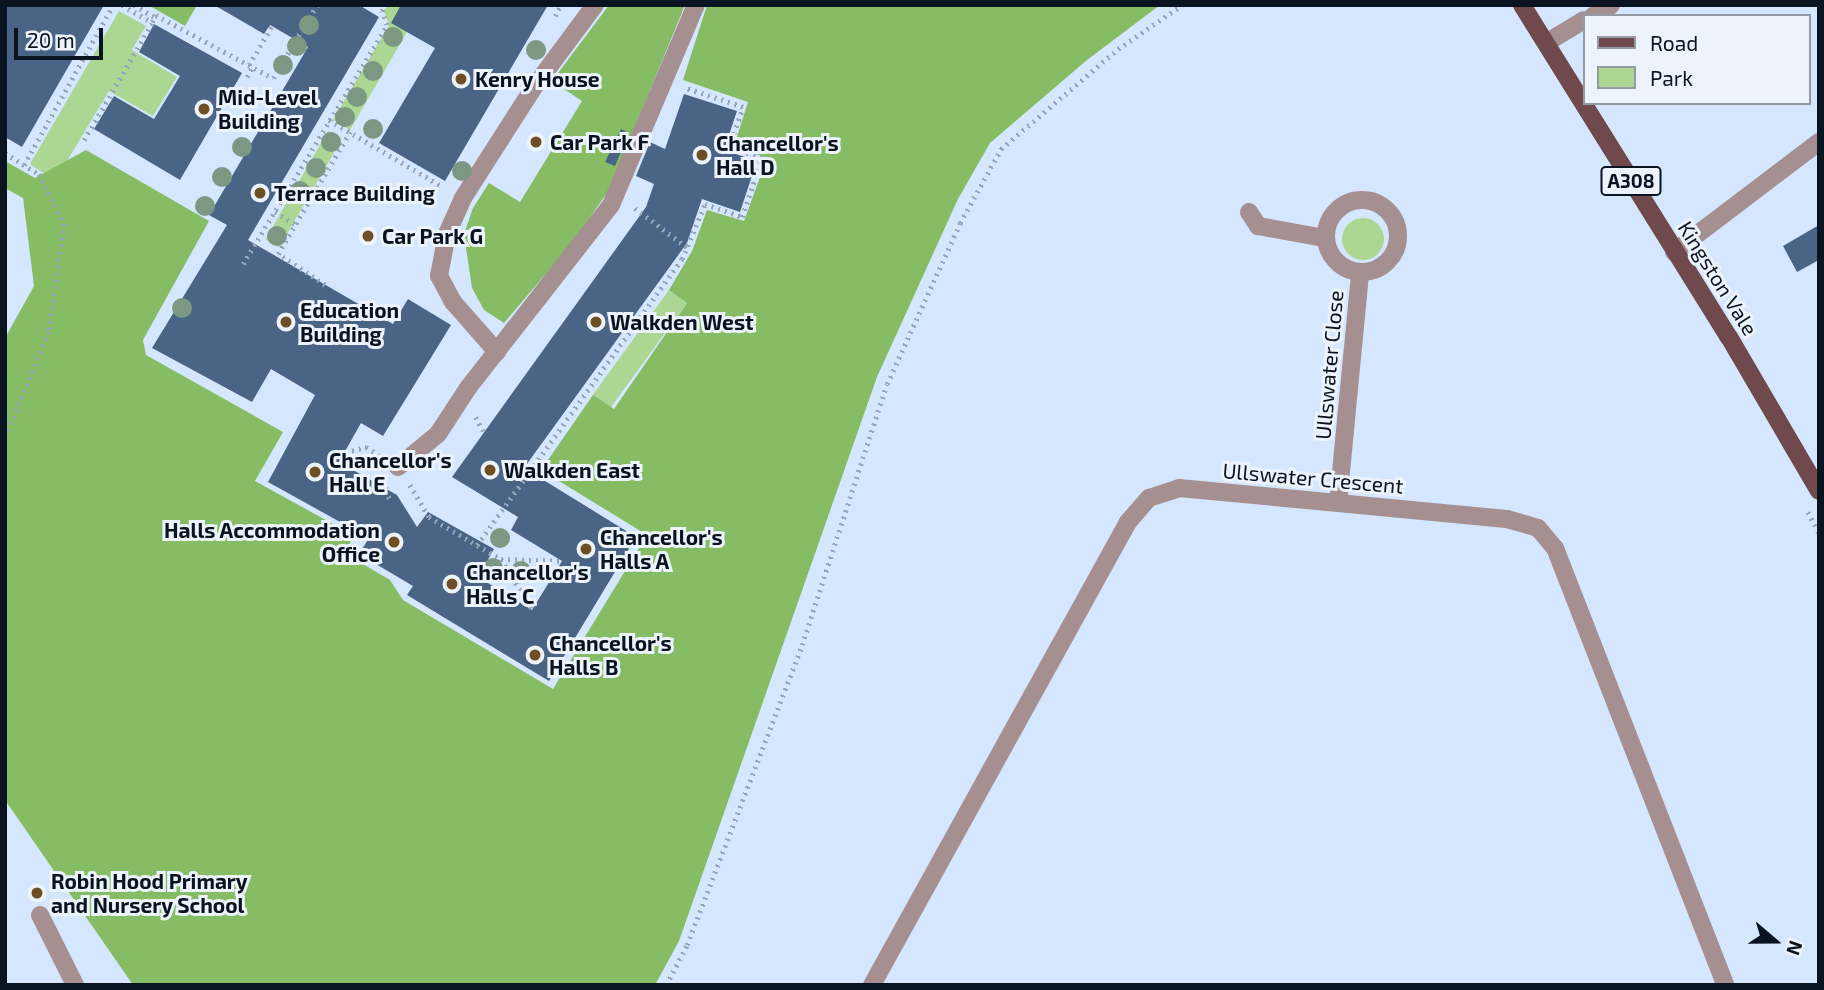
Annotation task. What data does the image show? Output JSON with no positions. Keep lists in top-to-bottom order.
{
  "streets": {
    "main road": ["A308", "Kingston Vale"],
    "street": ["Ullswater Close", "Ullswater Crescent"]
  },
  "crossings": [
    ["Ullswater Close", "Ullswater Crescent"]
  ],
  "places": [
    "Kenry House",
    "Mid-Level Building",
    "Car Park F",
    "Chancellor's Hall D",
    "Terrace Building",
    "Car Park G",
    "Education Building",
    "Walkden West",
    "Walkden East",
    "Chancellor's Hall E",
    "Halls Accommodation Office",
    "Chancellor's Halls A",
    "Chancellor's Halls C",
    "Chancellor's Halls B",
    "Robin Hood Primary and Nursery School"
  ],
  "legend": ["Road", "Park"],
  "scale_bar": "20 m",
  "north": "right"
}
